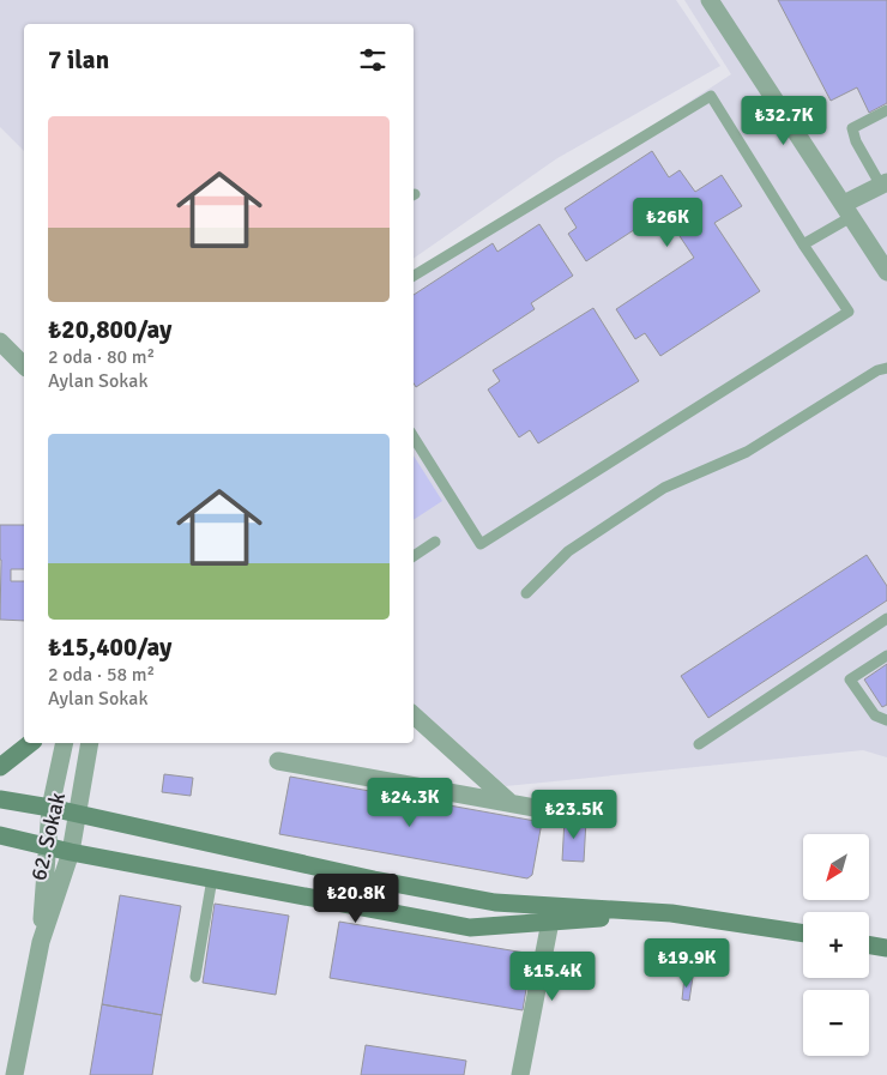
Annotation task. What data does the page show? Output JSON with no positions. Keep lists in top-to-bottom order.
{
  "streets": {
    "street": ["62. Sokak"]
  },
  "north": "bottom left",
  "page": {
    "heading": "7 ilan",
    "price": [
      "₺32.7K",
      "₺26K",
      "₺24.3K",
      "₺23.5K",
      "₺20.8K",
      "₺19.9K",
      "₺15.4K"
    ],
    "list": [
      {
        "name": "₺20,800/ay",
        "note": "2 oda · 80 m² · Aylan Sokak"
      },
      {
        "name": "₺15,400/ay",
        "note": "2 oda · 58 m² · Aylan Sokak"
      }
    ],
    "map_buttons": ["+", "−"]
  }
}
